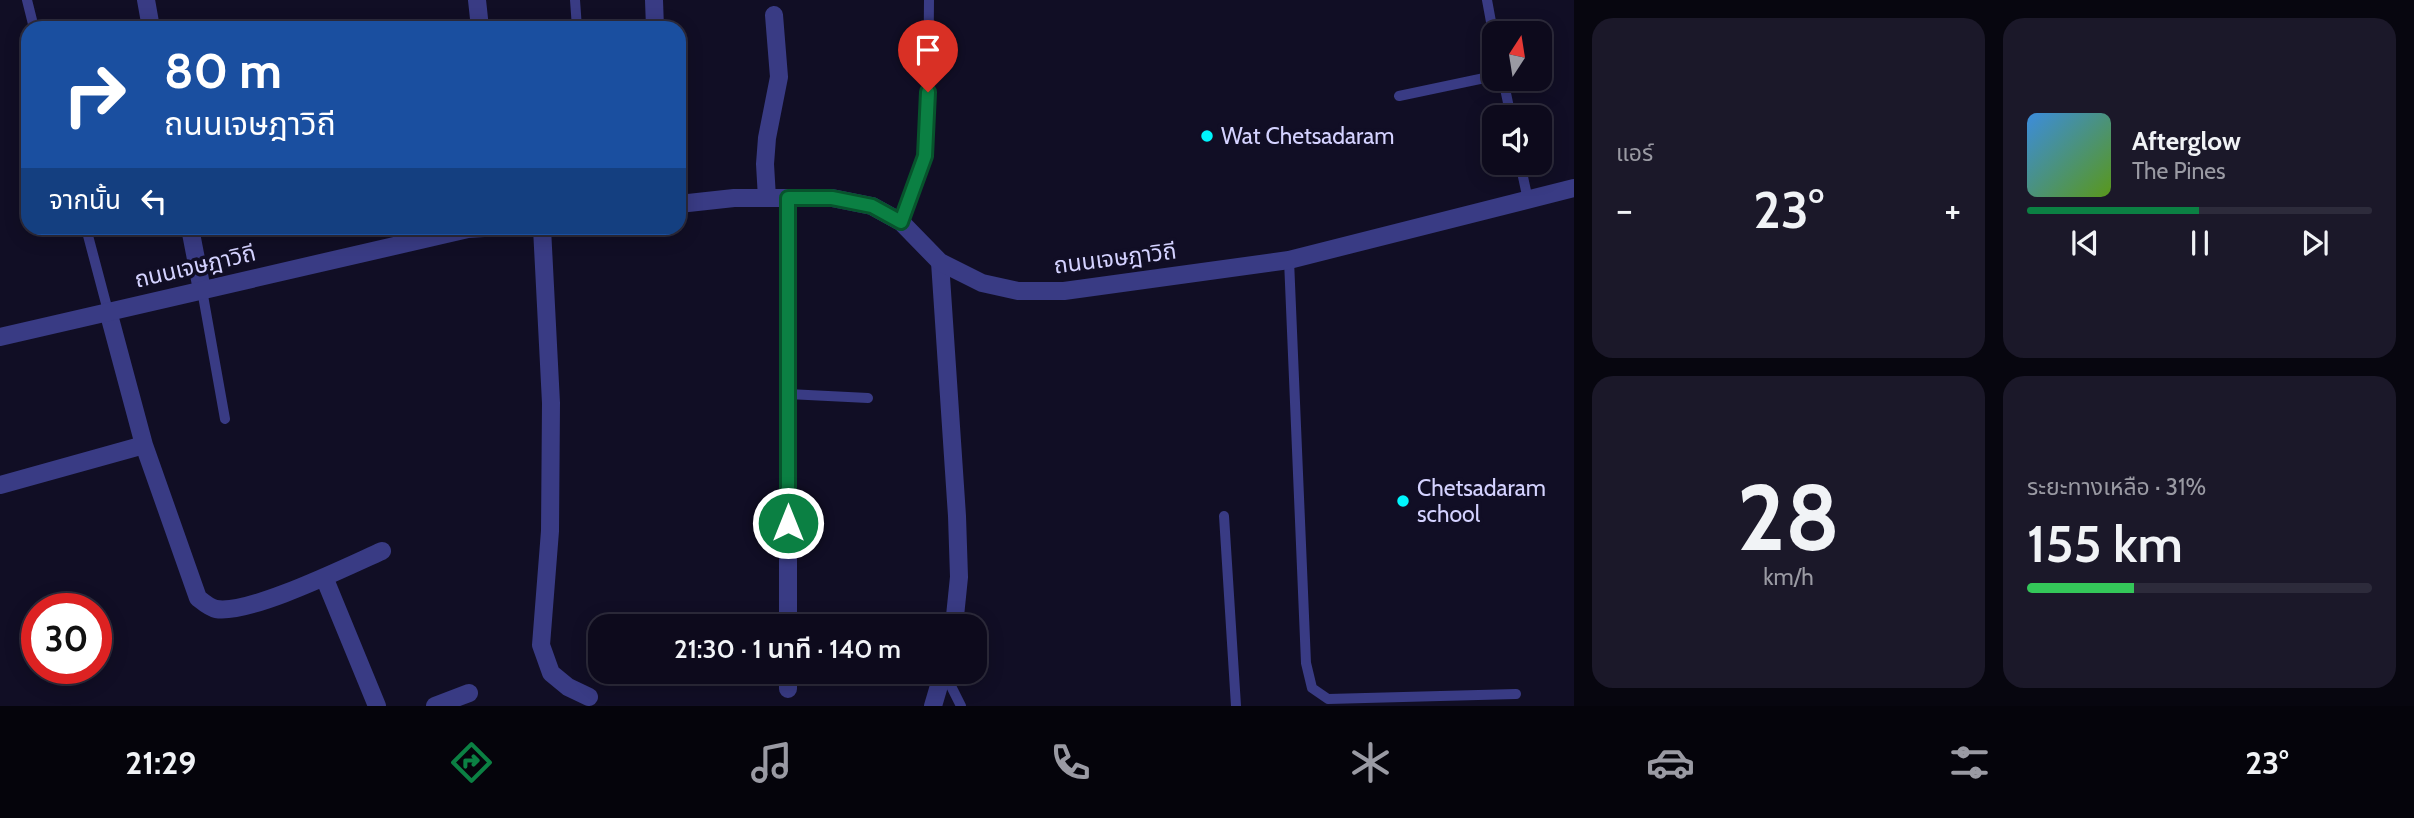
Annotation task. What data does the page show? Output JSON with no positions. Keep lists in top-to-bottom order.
{
  "streets": {
    "street": ["ถนนเจษฎาวิถี"]
  },
  "places": ["Wat Chetsadaram", "Chetsadaram school"],
  "north": "top",
  "page": {
    "tile": [
      "แอร์",
      ["28", "km/h"],
      ["ระยะทางเหลือ · 31%", "155 km"]
    ],
    "turn": ["80 m", "ถนนเจษฎาวิถี"],
    "song": ["Afterglow", "The Pines"],
    "then": "จากนั้น",
    "heat": ["−", "23°", "+"],
    "limit": "30",
    "trip": "21:30 · 1 นาที · 140 m",
    "tabs": ["21:29", "23°"]
  }
}
